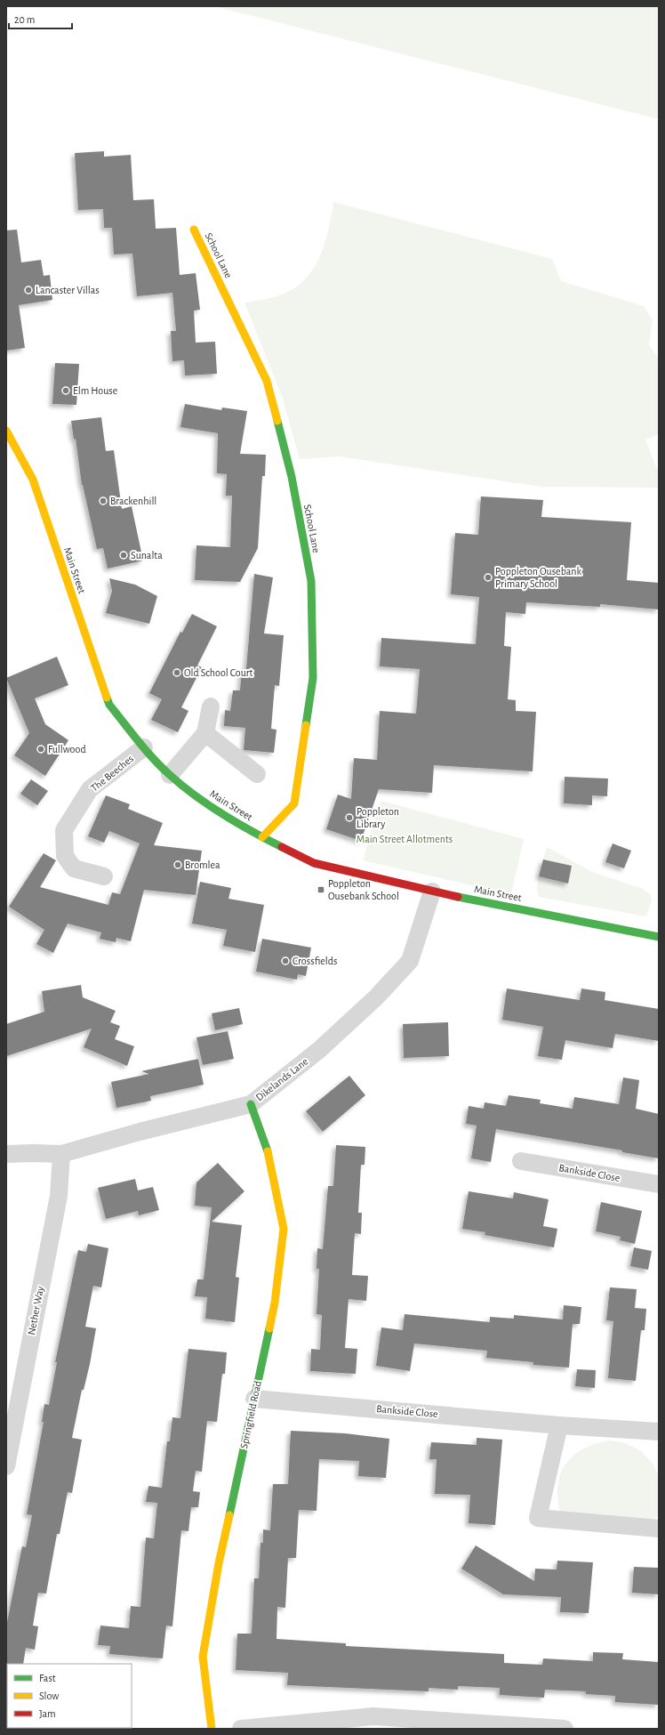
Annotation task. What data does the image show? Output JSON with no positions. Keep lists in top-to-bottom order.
{
  "streets": {
    "street": [
      "School Lane",
      "Main Street",
      "The Beeches",
      "Dikelands Lane",
      "Bankside Close",
      "Nether Way",
      "Springfield Road"
    ]
  },
  "crossings": [
    ["School Lane", "Main Street"],
    ["Main Street", "The Beeches"],
    ["Main Street", "Dikelands Lane"],
    ["Dikelands Lane", "Nether Way"],
    ["Dikelands Lane", "Springfield Road"],
    ["Bankside Close", "Springfield Road"]
  ],
  "parks": ["Main Street Allotments"],
  "places": {
    "other": [
      "Lancaster Villas",
      "Elm House",
      "Brackenhill",
      "Sunalta",
      "Poppleton Ousebank Primary School",
      "Old School Court",
      "Fullwood",
      "Poppleton Library",
      "Bromlea",
      "Crossfields"
    ],
    "transit": ["Poppleton Ousebank School"]
  },
  "legend": ["Fast", "Slow", "Jam"],
  "scale_bar": "20 m"
}
